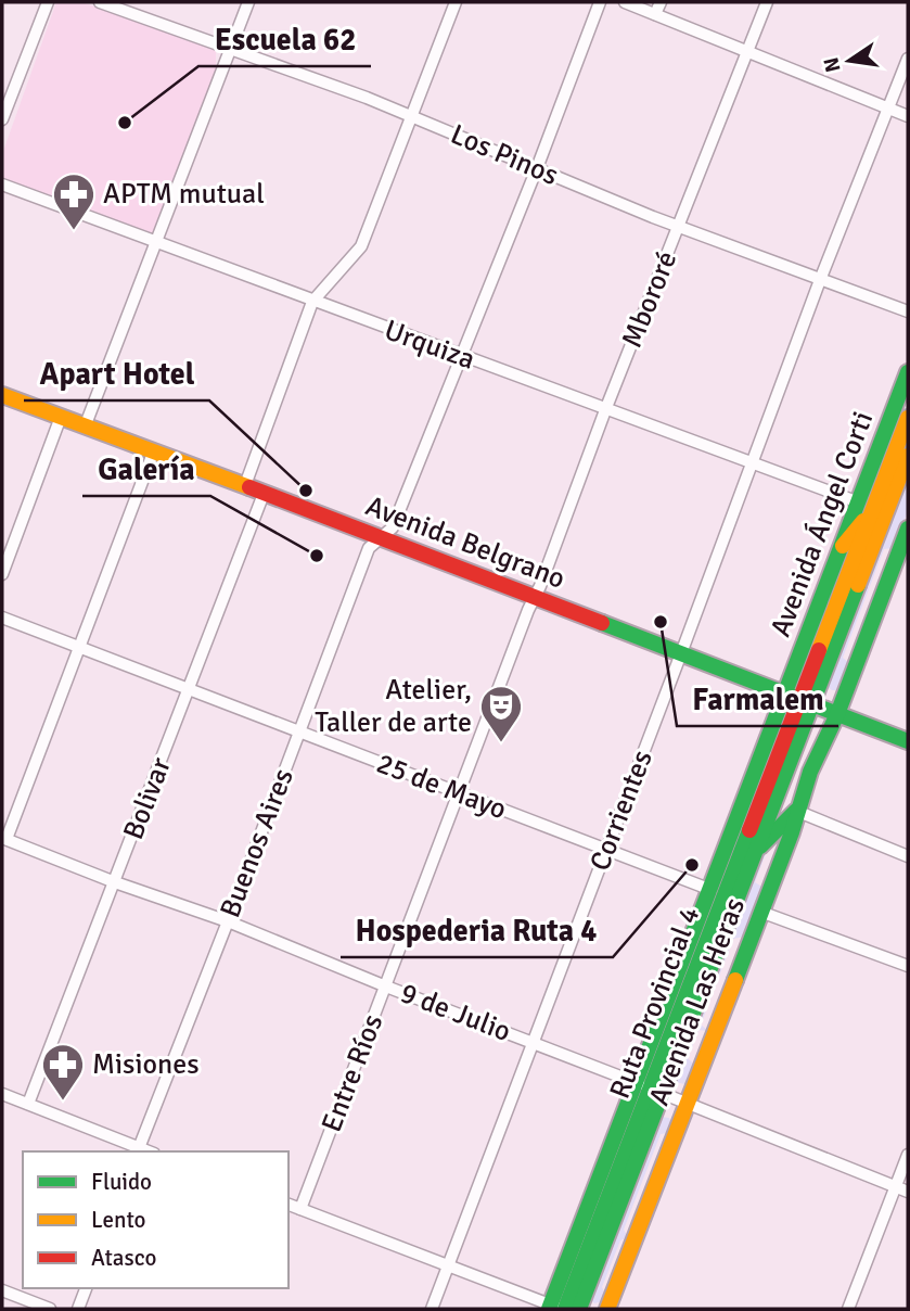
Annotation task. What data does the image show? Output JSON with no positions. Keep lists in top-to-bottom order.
{
  "streets": {
    "main road": [
      "Avenida Ángel Corti",
      "Avenida Belgrano",
      "Avenida Las Heras",
      "Ruta Provincial 4"
    ],
    "street": [
      "Los Pinos",
      "Mbororé",
      "Urquiza",
      "25 de Mayo",
      "Bolivar",
      "Corrientes",
      "Buenos Aires",
      "9 de Julio",
      "Entre Ríos"
    ]
  },
  "crossings": [
    ["Los Pinos", "Mbororé"],
    ["Los Pinos", "Buenos Aires"],
    ["Mbororé", "Urquiza"],
    ["Mbororé", "Avenida Belgrano"],
    ["Mbororé", "Entre Ríos"],
    ["Urquiza", "Avenida Ángel Corti"],
    ["Urquiza", "Buenos Aires"],
    ["Urquiza", "Ruta Provincial 4"],
    ["Avenida Ángel Corti", "Avenida Belgrano"],
    ["Avenida Ángel Corti", "Avenida Las Heras"],
    ["Avenida Ángel Corti", "Ruta Provincial 4"],
    ["Avenida Belgrano", "Bolivar"],
    ["Avenida Belgrano", "Corrientes"],
    ["Avenida Belgrano", "Buenos Aires"],
    ["Avenida Belgrano", "Avenida Las Heras"],
    ["Avenida Belgrano", "Ruta Provincial 4"],
    ["Avenida Belgrano", "Entre Ríos"],
    ["25 de Mayo", "Bolivar"],
    ["25 de Mayo", "Corrientes"],
    ["25 de Mayo", "Buenos Aires"],
    ["25 de Mayo", "Avenida Las Heras"],
    ["25 de Mayo", "Entre Ríos"],
    ["Bolivar", "9 de Julio"],
    ["Corrientes", "9 de Julio"],
    ["Buenos Aires", "9 de Julio"],
    ["Avenida Las Heras", "Ruta Provincial 4"],
    ["Avenida Las Heras", "9 de Julio"],
    ["Ruta Provincial 4", "9 de Julio"],
    ["9 de Julio", "Entre Ríos"]
  ],
  "places": {
    "other": [
      "Escuela 62",
      "Apart Hotel",
      "Galería",
      "Farmalem",
      "Hospederia Ruta 4"
    ],
    "pharmacy": ["APTM mutual", "Misiones"],
    "theatre": ["Atelier, Taller de arte"]
  },
  "legend": ["Fluido", "Lento", "Atasco"],
  "north": "left"
}
